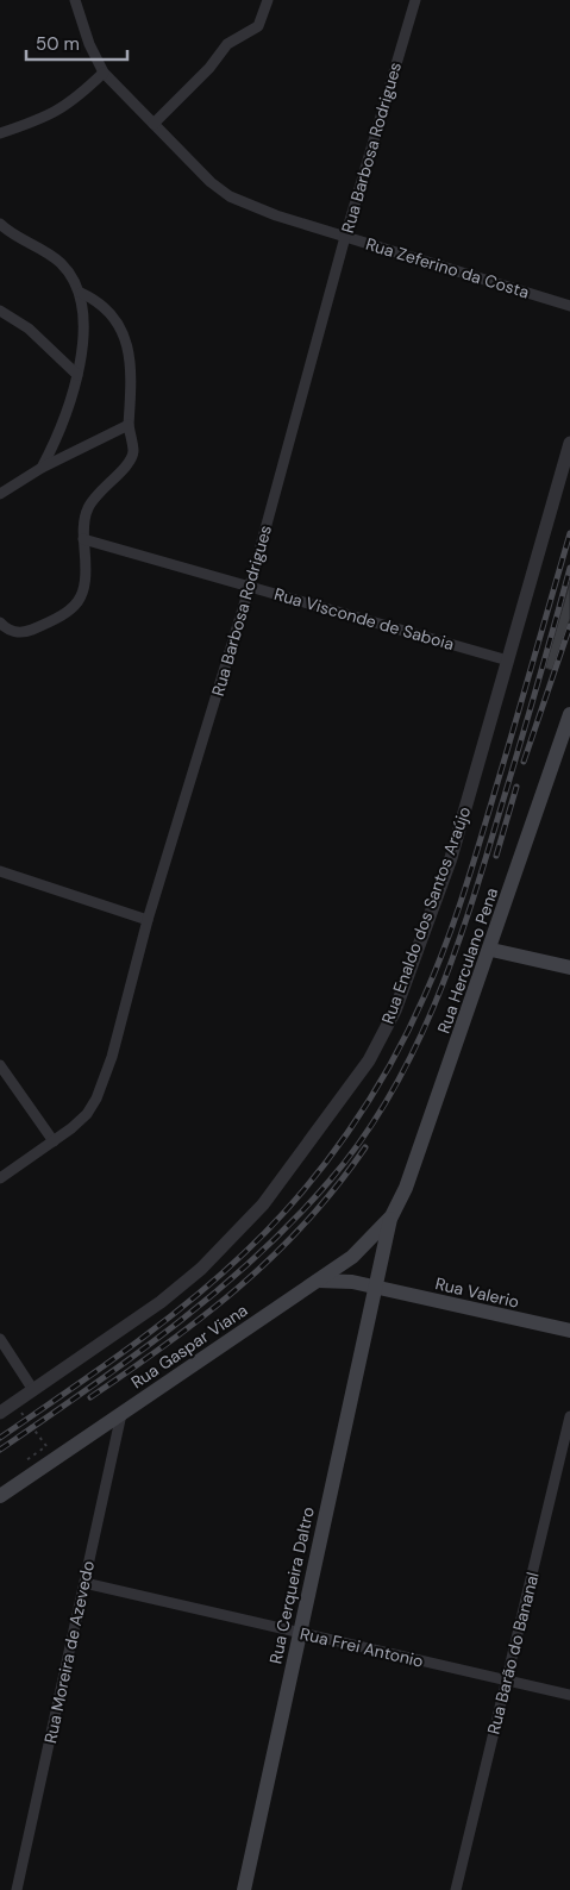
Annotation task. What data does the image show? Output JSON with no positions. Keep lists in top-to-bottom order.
{
  "streets": {
    "main road": [
      "Rua Herculano Pena",
      "Rua Valerio",
      "Rua Gaspar Viana",
      "Rua Cerqueira Daltro"
    ],
    "street": [
      "Rua Barbosa Rodrigues",
      "Rua Zeferino da Costa",
      "Rua Visconde de Saboia",
      "Rua Enaldo dos Santos Araújo",
      "Rua Frei Antonio",
      "Rua Moreira de Azevedo",
      "Rua Barão do Bananal"
    ]
  },
  "crossings": [
    ["Rua Barbosa Rodrigues", "Rua Zeferino da Costa"],
    ["Rua Barbosa Rodrigues", "Rua Visconde de Saboia"],
    ["Rua Visconde de Saboia", "Rua Enaldo dos Santos Araújo"],
    ["Rua Herculano Pena", "Rua Gaspar Viana"],
    ["Rua Herculano Pena", "Rua Cerqueira Daltro"],
    ["Rua Valerio", "Rua Cerqueira Daltro"],
    ["Rua Gaspar Viana", "Rua Cerqueira Daltro"],
    ["Rua Gaspar Viana", "Rua Moreira de Azevedo"],
    ["Rua Cerqueira Daltro", "Rua Frei Antonio"],
    ["Rua Frei Antonio", "Rua Moreira de Azevedo"],
    ["Rua Frei Antonio", "Rua Barão do Bananal"]
  ],
  "scale_bar": "50 m"
}
